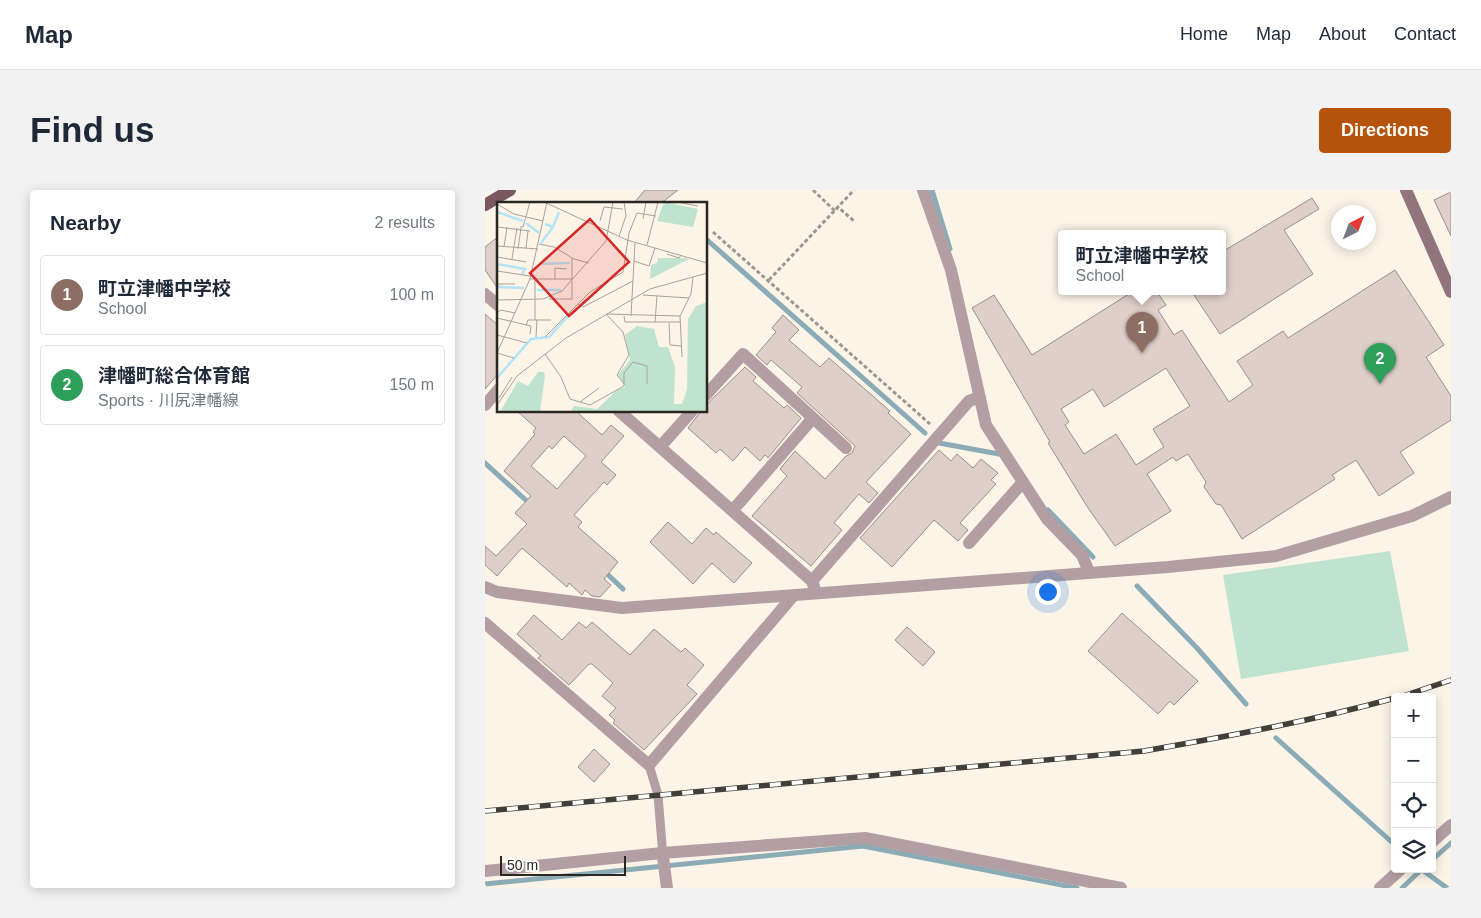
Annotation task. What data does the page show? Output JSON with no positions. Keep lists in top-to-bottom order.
{
  "scale_bar": "50 m",
  "north": "top right",
  "page": {
    "header": "Map",
    "nav": [
      "Home",
      "Map",
      "About",
      "Contact"
    ],
    "buttons": "Directions",
    "title": "Find us",
    "heading": ["Nearby", "2 results"],
    "popup": ["町立津幡中学校", "School"],
    "list": [
      {
        "mark": "1",
        "name": "町立津幡中学校",
        "note": "School",
        "value": "100 m"
      },
      {
        "mark": "2",
        "name": "津幡町総合体育館",
        "note": "Sports · 川尻津幡線",
        "value": "150 m"
      }
    ],
    "pins": ["1", "2"],
    "map_buttons": ["+", "−"],
    "scale": "50 m"
  }
}
